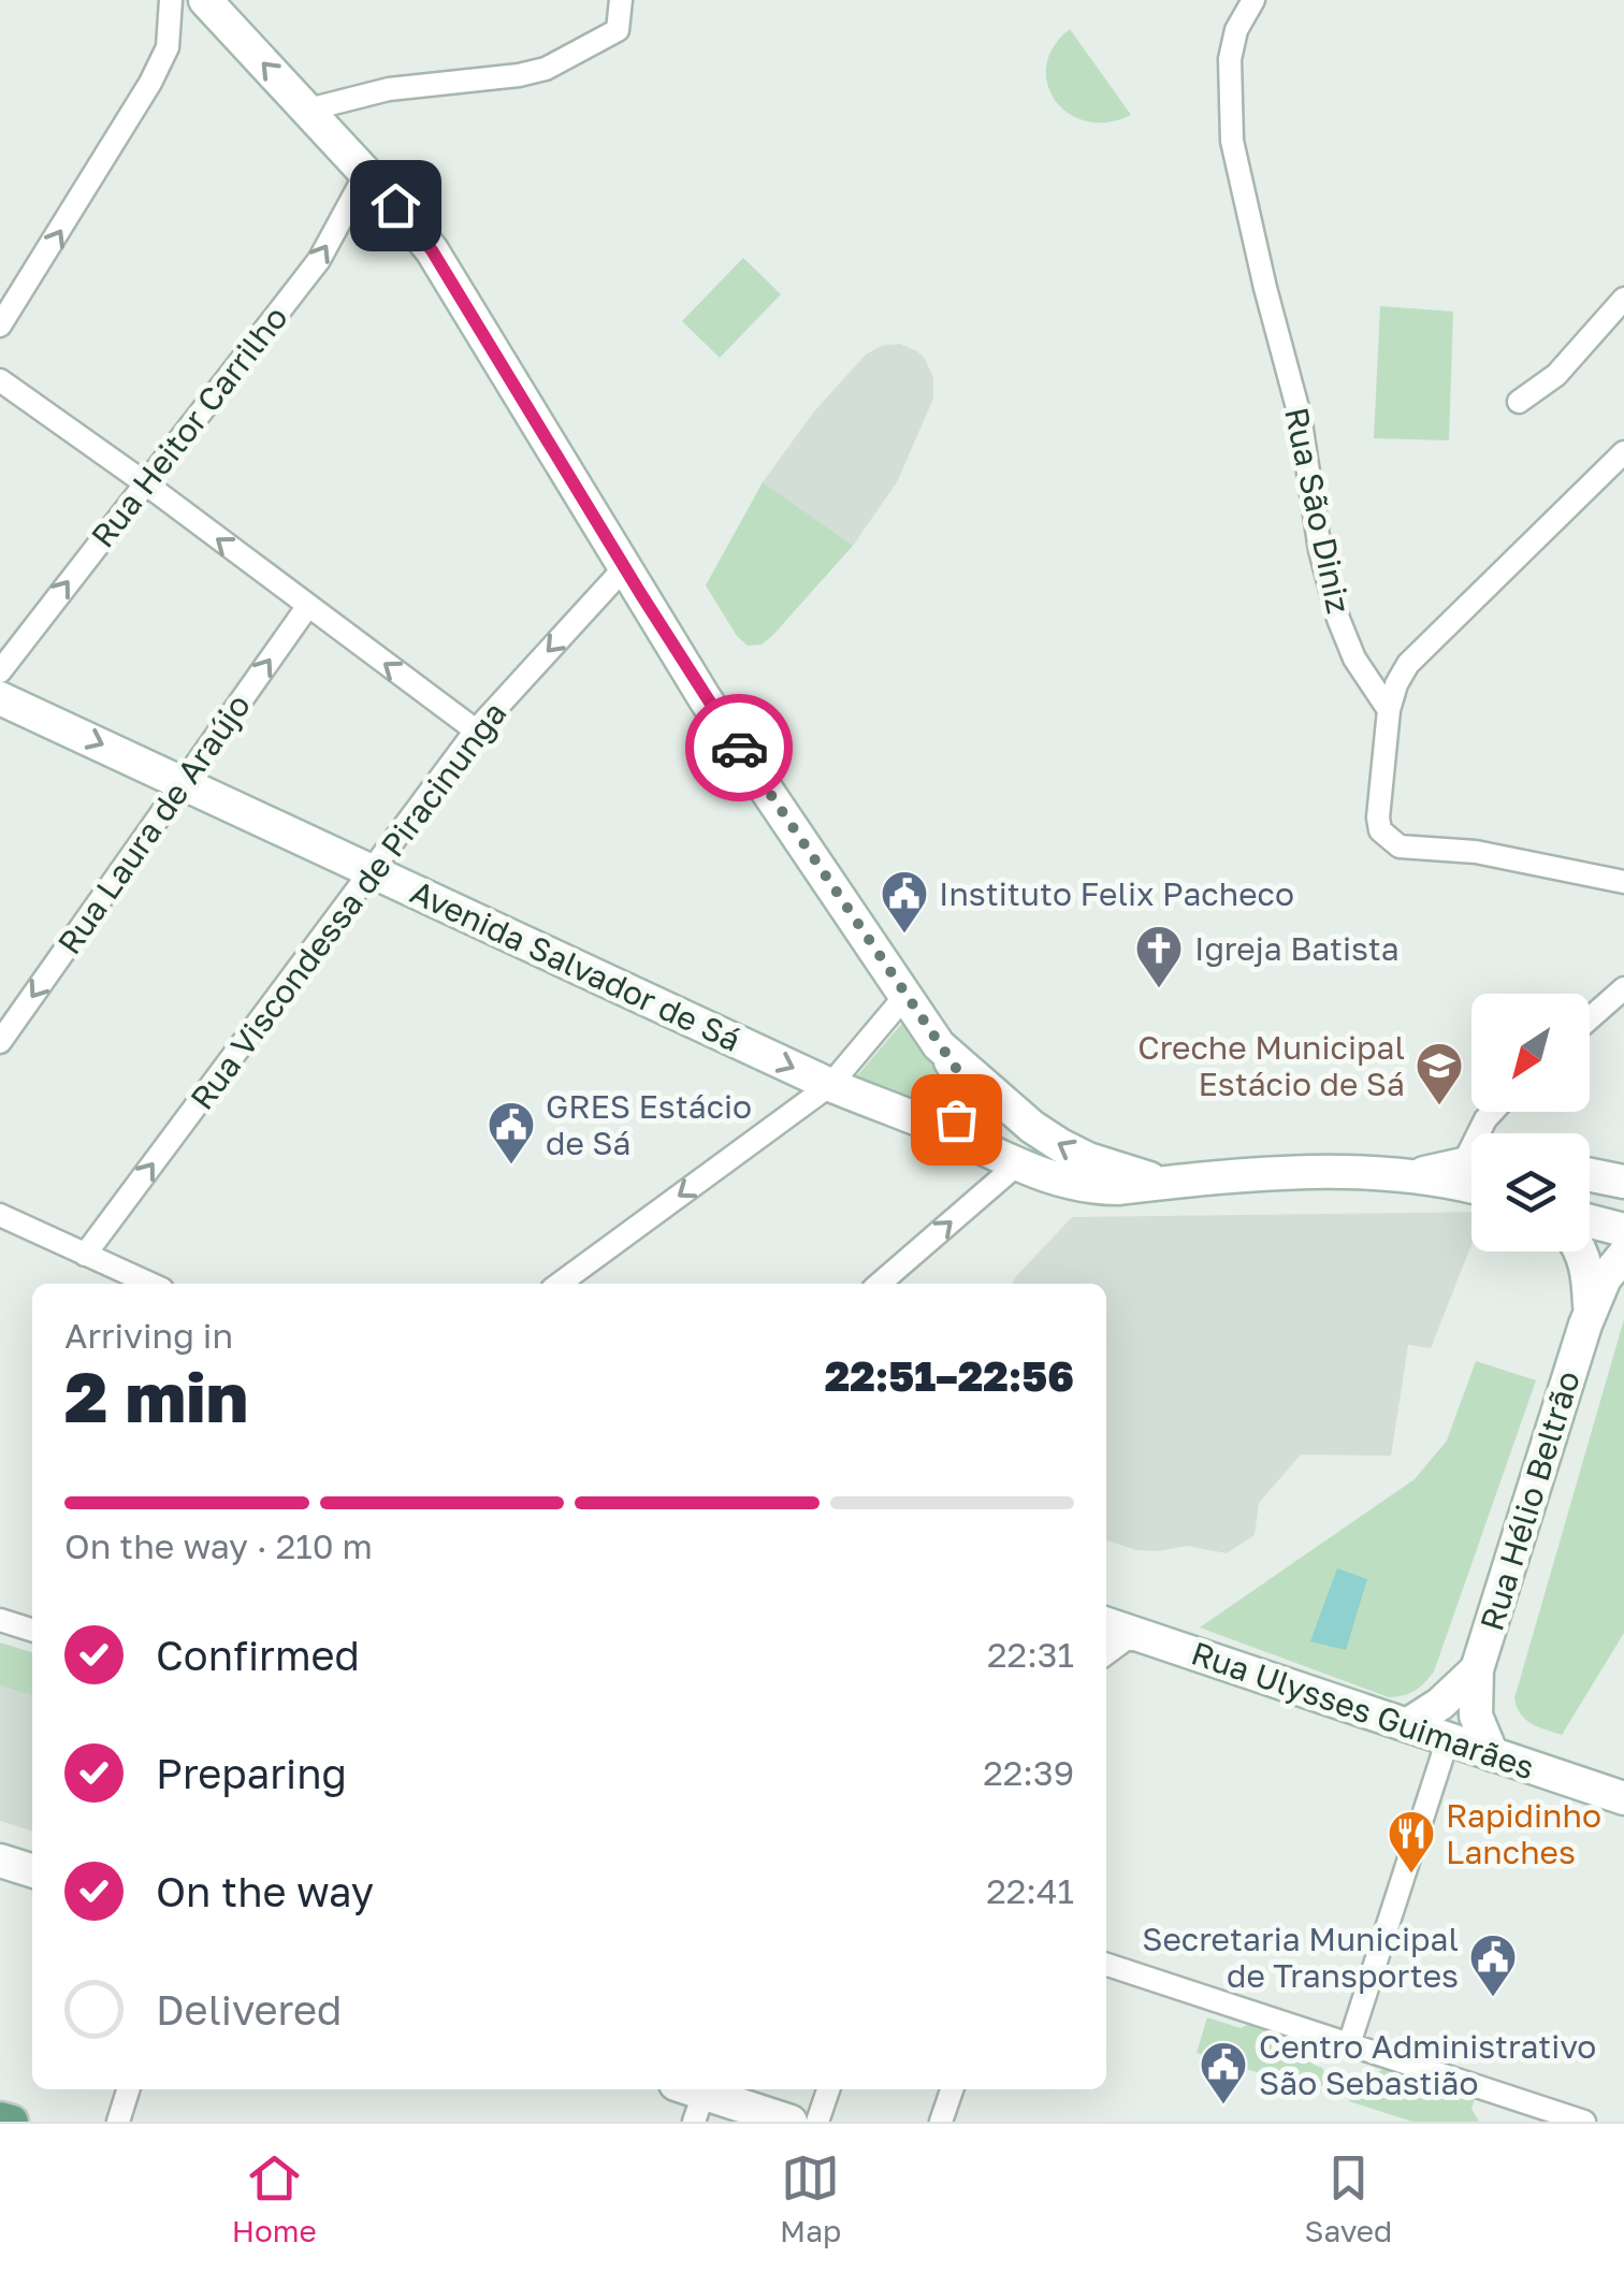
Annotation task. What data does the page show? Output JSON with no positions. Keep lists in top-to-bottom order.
{
  "streets": {
    "main road": ["Avenida Salvador de Sá", "Rua Hélio Beltrão", "Rua Ulysses Guimarães"],
    "street": [
      "Rua Heitor Carrilho",
      "Rua São Diniz",
      "Rua Laura de Araújo",
      "Rua Viscondessa de Piracinunga"
    ]
  },
  "crossings": [
    ["Rua Laura de Araújo", "Avenida Salvador de Sá"],
    ["Rua Viscondessa de Piracinunga", "Avenida Salvador de Sá"],
    ["Rua Hélio Beltrão", "Rua Ulysses Guimarães"]
  ],
  "one_way": ["Rua Heitor Carrilho", "Avenida Salvador de Sá"],
  "places": {
    "public building": [
      "Instituto Felix Pacheco",
      "GRES Estácio de Sá",
      "Secretaria Municipal de Transportes",
      "Centro Administrativo São Sebastião"
    ],
    "church": ["Igreja Batista"],
    "school or university": ["Creche Municipal Estácio de Sá"],
    "restaurant": ["Rapidinho Lanches"]
  },
  "north": "bottom left",
  "page": {
    "heading": ["2 min", "Arriving in", "22:51–22:56"],
    "bar": "On the way · 210 m",
    "list": [
      ["Confirmed", "22:31"],
      ["Preparing", "22:39"],
      ["On the way", "22:41"],
      "Delivered"
    ],
    "tabs": ["Home", "Map", "Saved"]
  }
}
